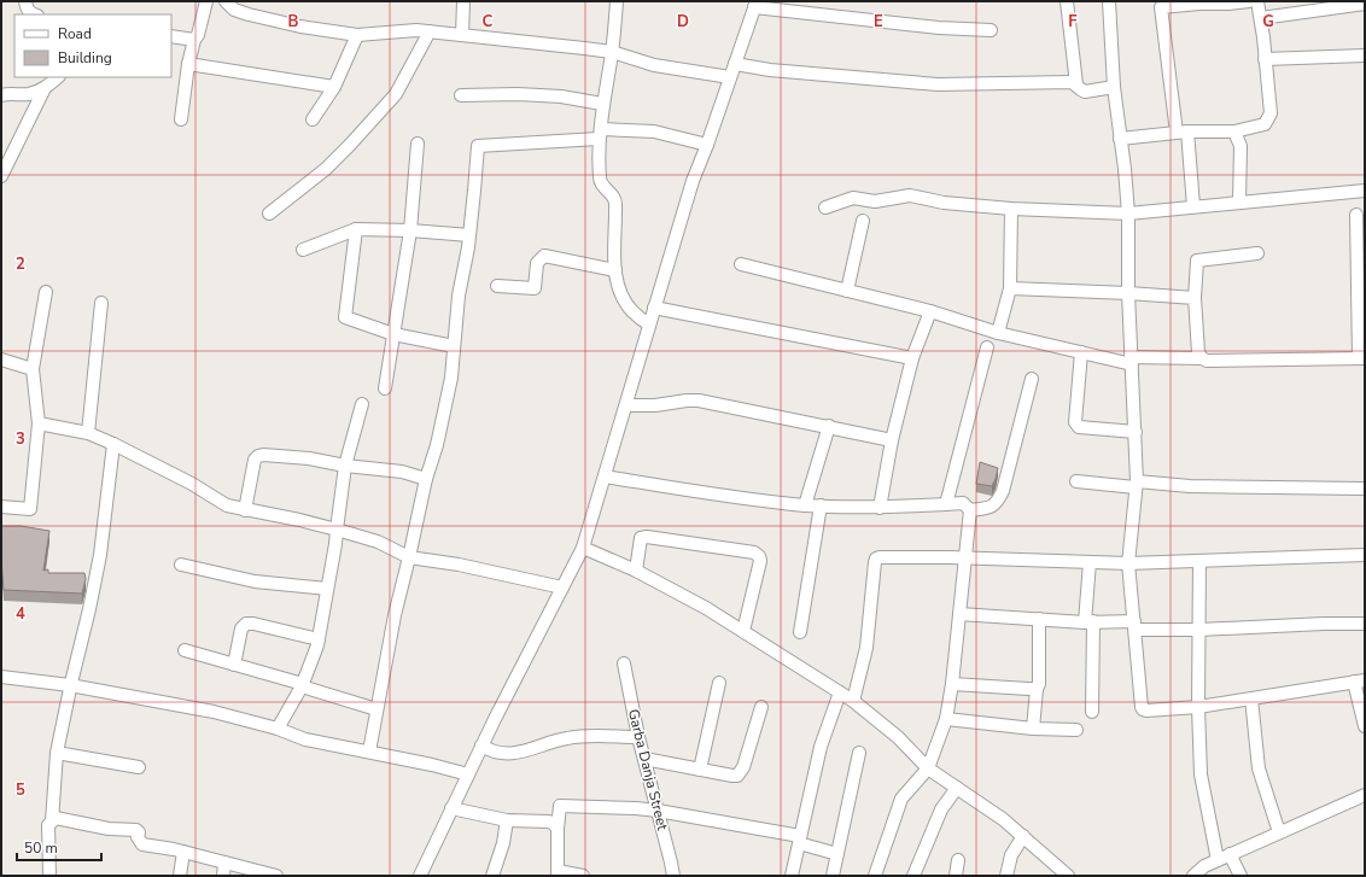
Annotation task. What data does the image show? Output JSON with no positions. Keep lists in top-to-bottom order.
{
  "streets": {
    "street": ["Garba Danja Street"]
  },
  "legend": ["Road", "Building"],
  "scale_bar": "50 m",
  "grid": {
    "columns": [
      "B",
      "C",
      "D",
      "E",
      "F",
      "G"
    ],
    "rows": [
      "2",
      "3",
      "4",
      "5"
    ]
  }
}
